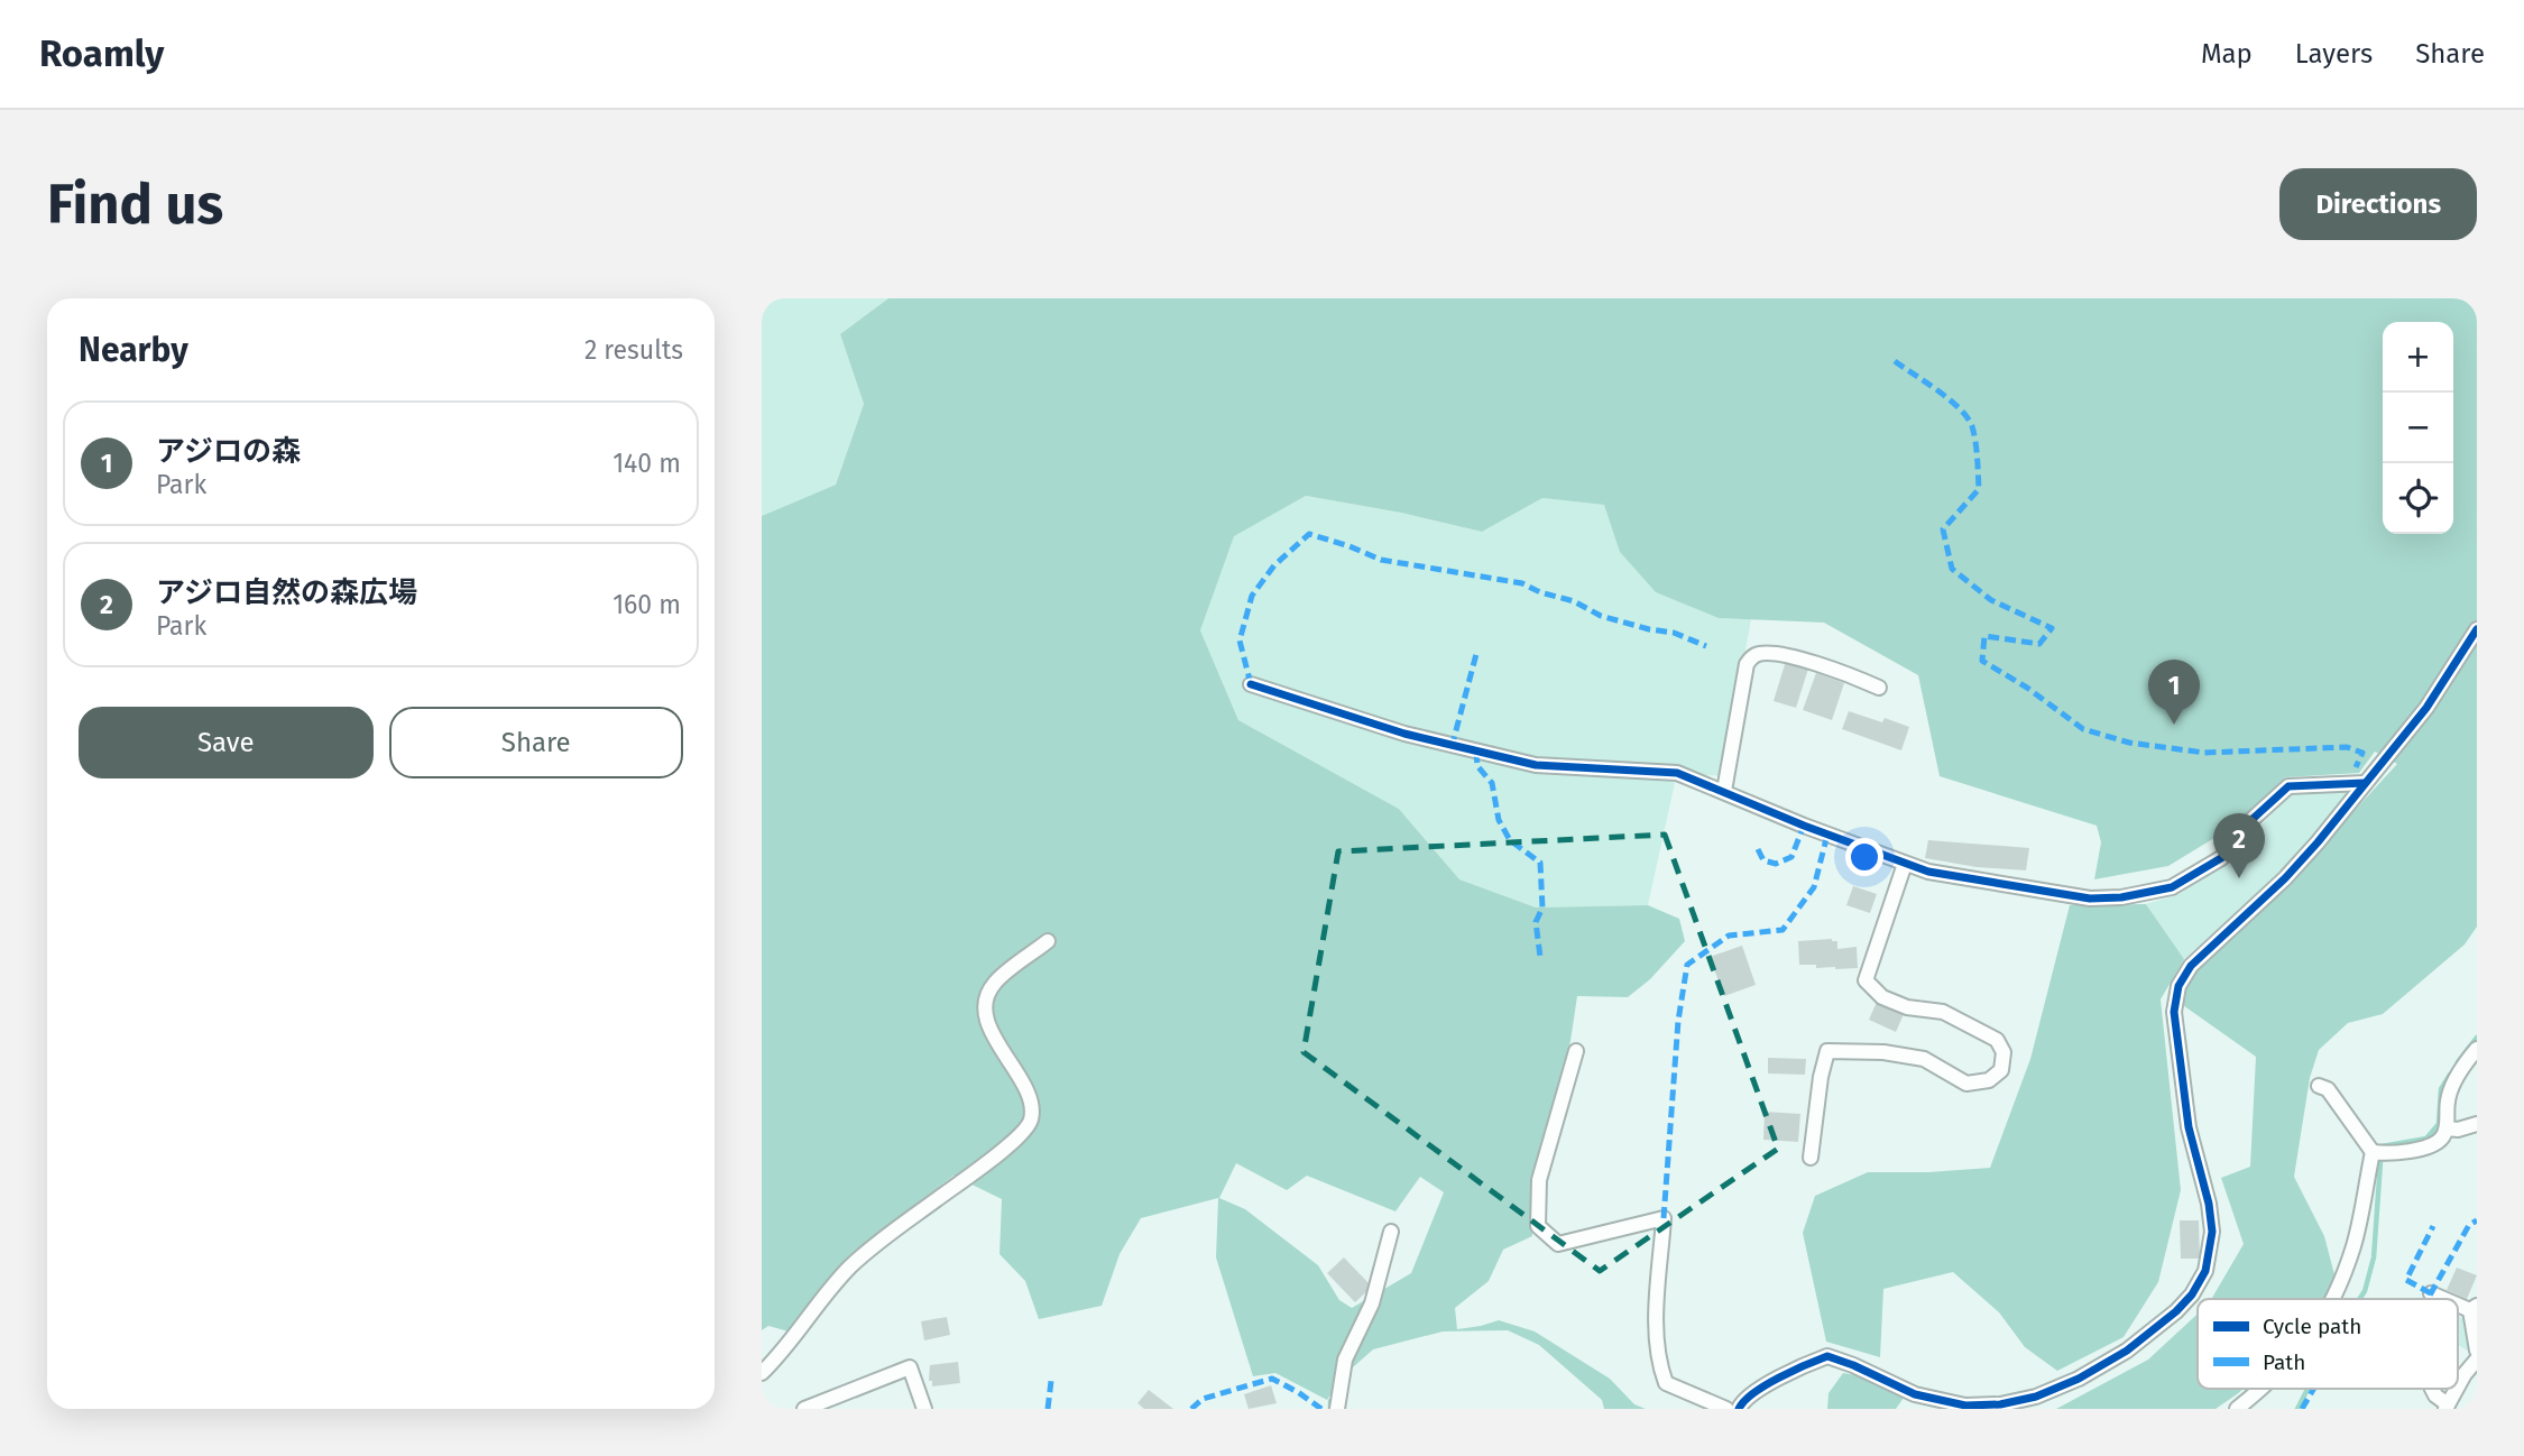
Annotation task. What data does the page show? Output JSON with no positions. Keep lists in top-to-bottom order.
{
  "legend": ["Cycle path", "Path"],
  "page": {
    "header": "Roamly",
    "nav": ["Map", "Layers", "Share"],
    "buttons": [
      "Directions",
      ["Save", "Share"]
    ],
    "title": "Find us",
    "heading": ["Nearby", "2 results"],
    "map_buttons": ["+", "−"],
    "list": [
      {
        "mark": "1",
        "name": "アジロの森",
        "note": "Park",
        "value": "140 m"
      },
      {
        "mark": "2",
        "name": "アジロ自然の森広場",
        "note": "Park",
        "value": "160 m"
      }
    ],
    "pins": ["1", "2"]
  }
}
